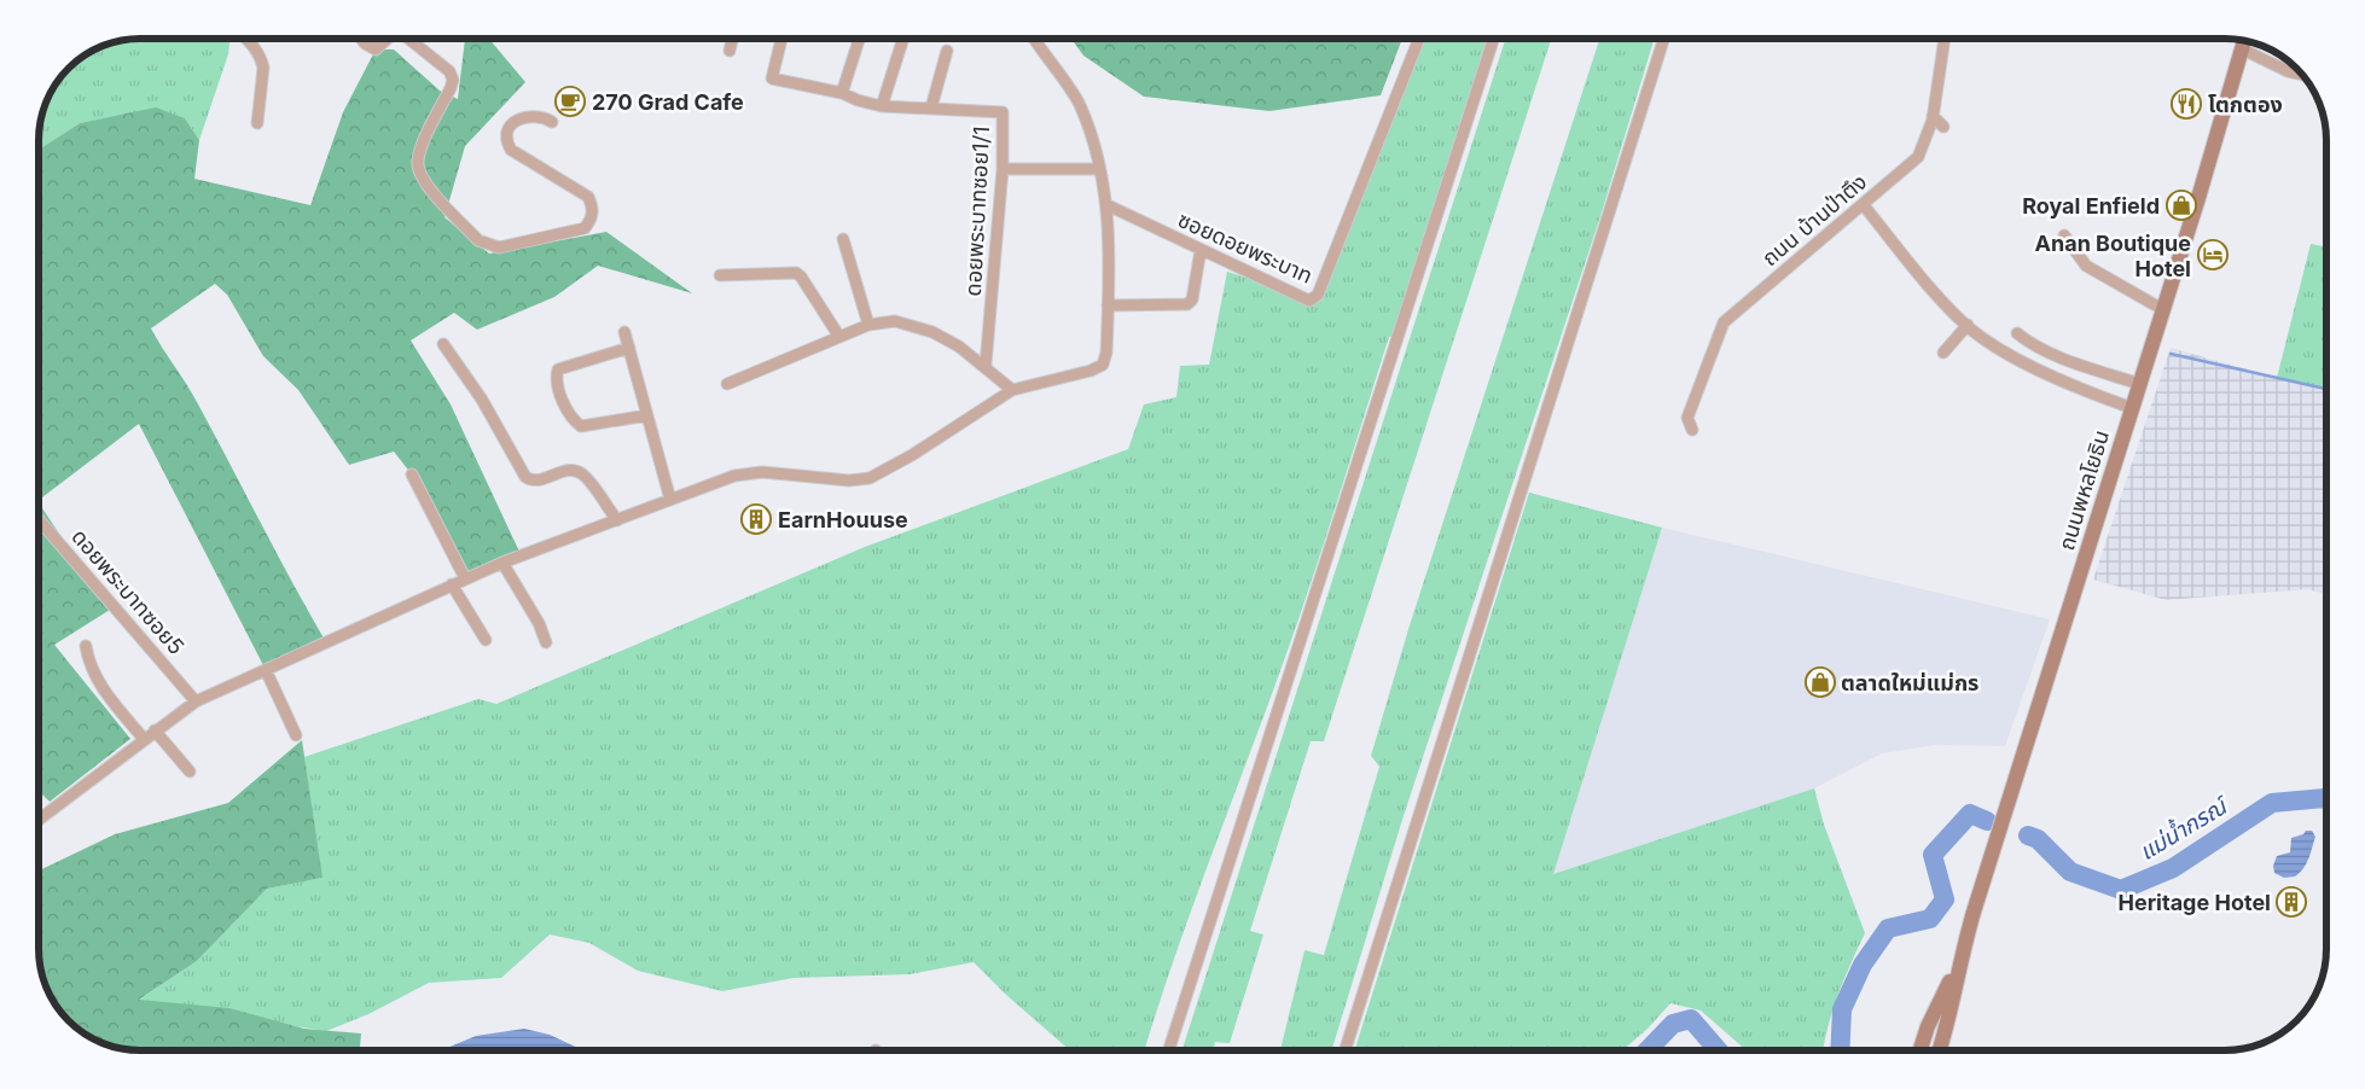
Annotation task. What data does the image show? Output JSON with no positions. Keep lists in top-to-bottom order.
{
  "streets": {
    "main road": ["ถนนพหลโยธิน"],
    "street": [
      "ดอยพระบาทซอย1/1",
      "ถนน บ้านป่าตึง",
      "ซอยดอยพระบาท",
      "ดอยพระบาทซอย5"
    ]
  },
  "water": ["แม่น้ำกรณ์"],
  "places": {
    "cafe": ["270 Grad Cafe"],
    "restaurant": ["โตกตอง"],
    "shop": ["Royal Enfield", "ตลาดใหม่แม่กร"],
    "hotel": ["Anan Boutique Hotel"],
    "building": ["EarnHouuse", "Heritage Hotel"]
  }
}
